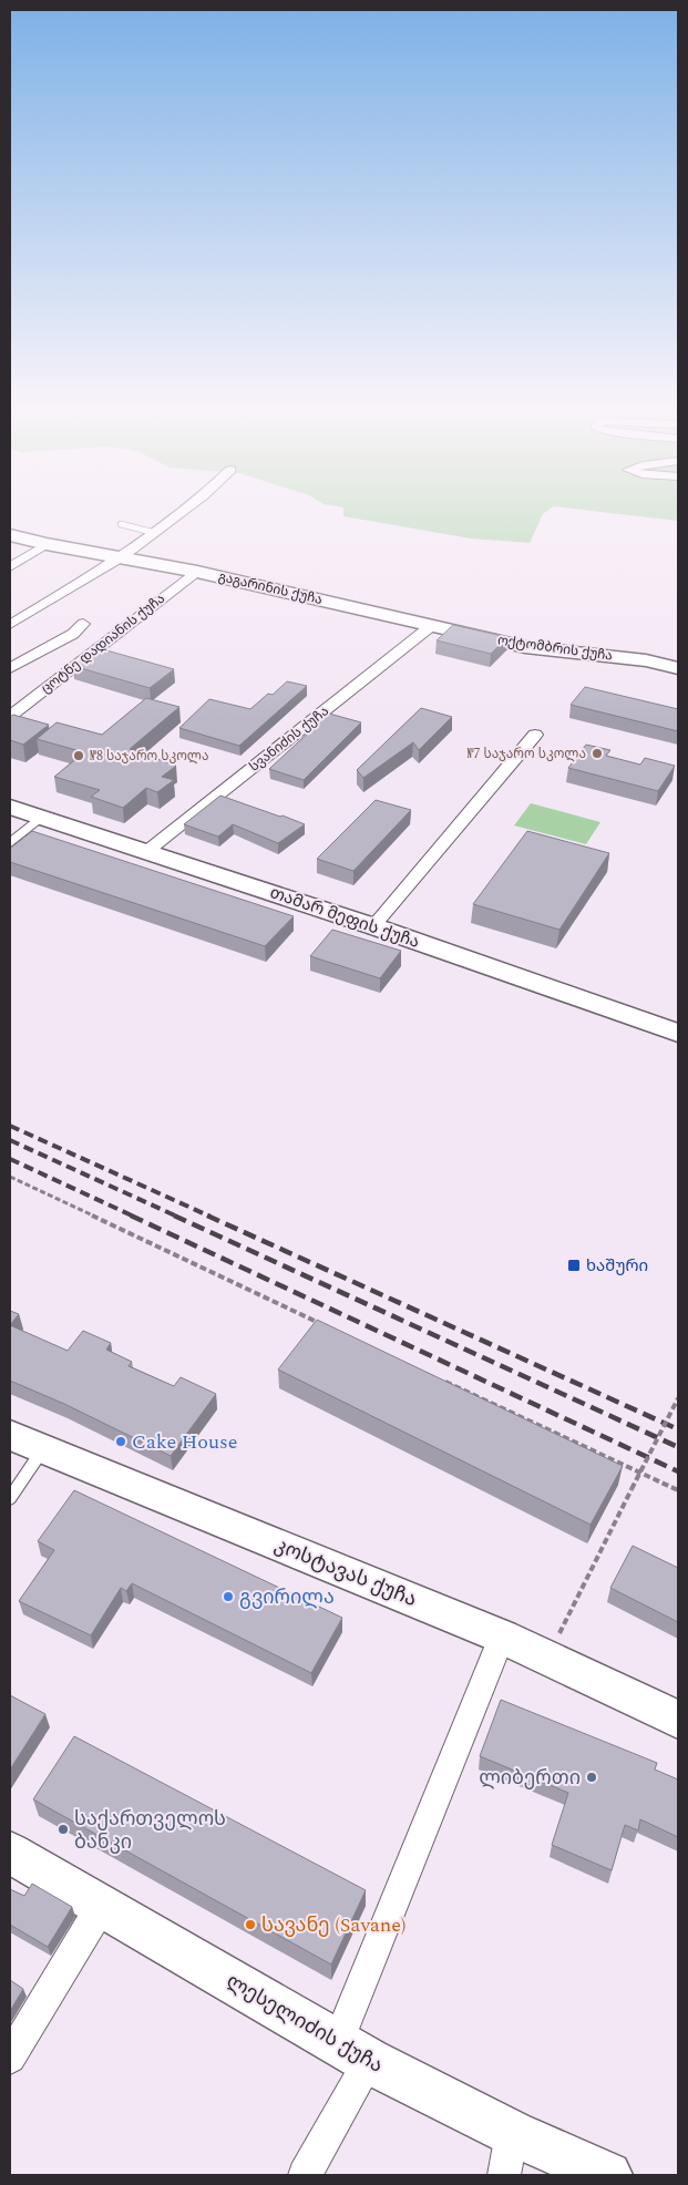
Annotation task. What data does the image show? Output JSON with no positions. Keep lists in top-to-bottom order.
{
  "streets": {
    "street": [
      "გაგარინის ქუჩა",
      "ცოტნე დადიანის ქუჩა",
      "ოქტომბრის ქუჩა",
      "სვანიძის ქუჩა",
      "თამარ მეფის ქუჩა",
      "კოსტავას ქუჩა",
      "ლესელიძის ქუჩა"
    ]
  },
  "crossings": [
    ["გაგარინის ქუჩა", "ცოტნე დადიანის ქუჩა"],
    ["გაგარინის ქუჩა", "ოქტომბრის ქუჩა"],
    ["გაგარინის ქუჩა", "სვანიძის ქუჩა"],
    ["ოქტომბრის ქუჩა", "სვანიძის ქუჩა"],
    ["სვანიძის ქუჩა", "თამარ მეფის ქუჩა"]
  ],
  "places": {
    "other": [
      "№7 საჯარო სკოლა",
      "№8 საჯარო სკოლა",
      "Cake House",
      "გვირილა",
      "ლიბერთი",
      "საქართველოს ბანკი",
      "სავანე (Savane)"
    ],
    "transit": ["ხაშური"]
  }
}
